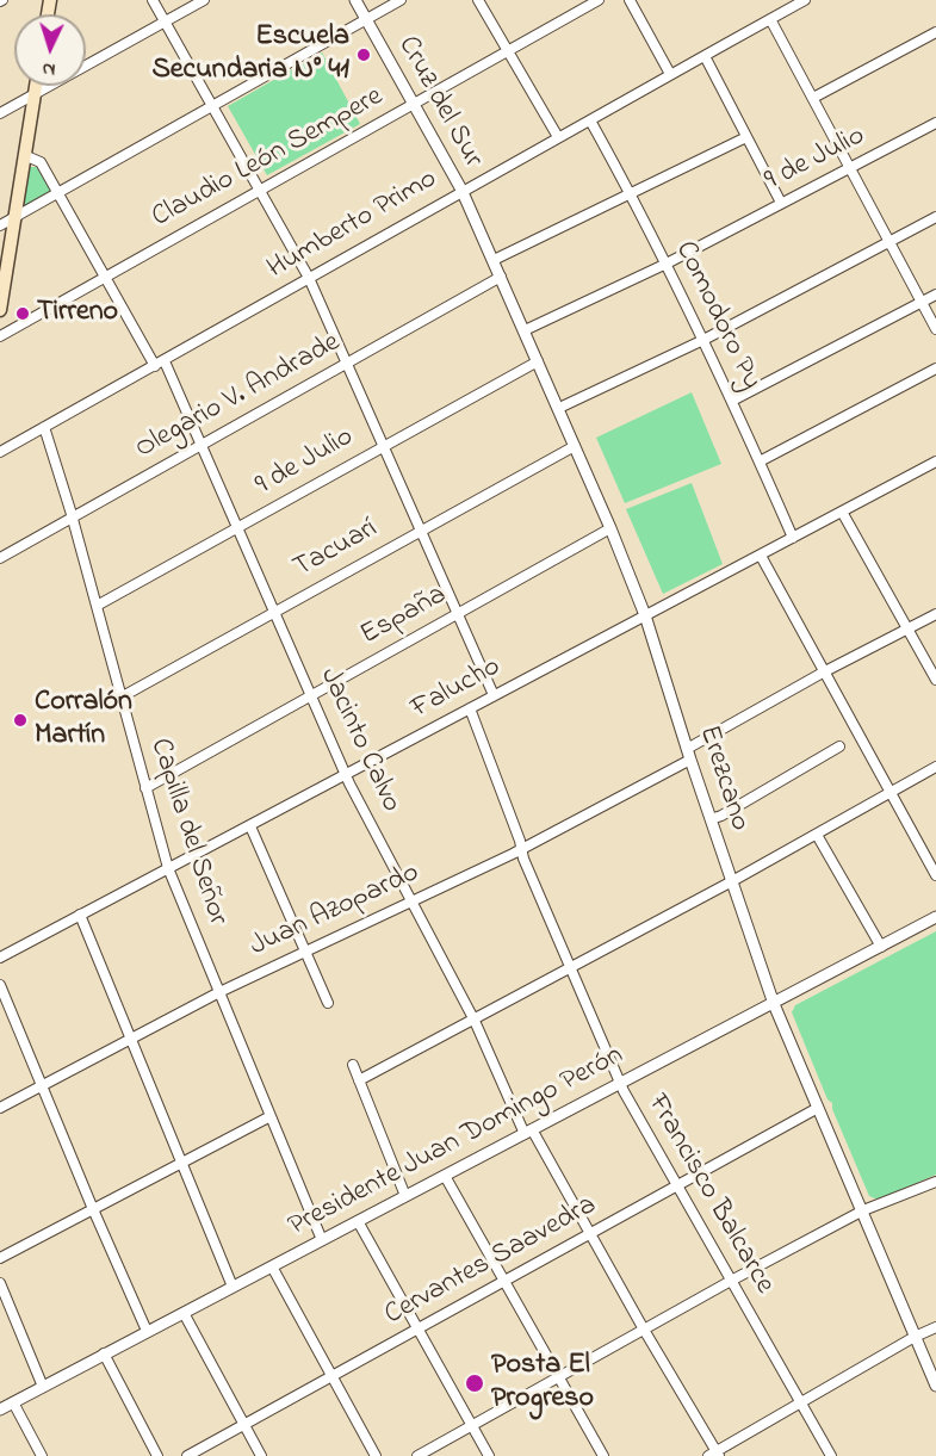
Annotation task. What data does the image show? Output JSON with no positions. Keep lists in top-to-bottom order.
{
  "streets": {
    "street": [
      "Cruz del Sur",
      "Claudio León Sempere",
      "9 de Julio",
      "Humberto Primo",
      "Comodoro Py",
      "Olegario V. Andrade",
      "Tacuarí",
      "España",
      "Falucho",
      "Jacinto Calvo",
      "Erezcano",
      "Capilla del Señor",
      "Juan Azopardo",
      "Presidente Juan Domingo Perón",
      "Francisco Balcarce",
      "Cervantes Saavedra"
    ]
  },
  "crossings": [
    ["Cruz del Sur", "Claudio León Sempere"],
    ["Cruz del Sur", "Humberto Primo"],
    ["Cruz del Sur", "Erezcano"],
    ["Claudio León Sempere", "Jacinto Calvo"],
    ["9 de Julio", "Comodoro Py"],
    ["9 de Julio", "Jacinto Calvo"],
    ["9 de Julio", "Erezcano"],
    ["9 de Julio", "Capilla del Señor"],
    ["Humberto Primo", "Comodoro Py"],
    ["Humberto Primo", "Jacinto Calvo"],
    ["Humberto Primo", "Erezcano"],
    ["Humberto Primo", "Capilla del Señor"],
    ["Comodoro Py", "Falucho"],
    ["Olegario V. Andrade", "Jacinto Calvo"],
    ["Olegario V. Andrade", "Erezcano"],
    ["Olegario V. Andrade", "Capilla del Señor"],
    ["Tacuarí", "Jacinto Calvo"],
    ["Tacuarí", "Erezcano"],
    ["Tacuarí", "Capilla del Señor"],
    ["España", "Jacinto Calvo"],
    ["España", "Erezcano"],
    ["España", "Capilla del Señor"],
    ["Falucho", "Jacinto Calvo"],
    ["Falucho", "Erezcano"],
    ["Falucho", "Capilla del Señor"],
    ["Falucho", "Francisco Balcarce"],
    ["Jacinto Calvo", "Juan Azopardo"],
    ["Jacinto Calvo", "Presidente Juan Domingo Perón"],
    ["Jacinto Calvo", "Cervantes Saavedra"],
    ["Erezcano", "Juan Azopardo"],
    ["Erezcano", "Presidente Juan Domingo Perón"],
    ["Erezcano", "Cervantes Saavedra"],
    ["Capilla del Señor", "Juan Azopardo"],
    ["Capilla del Señor", "Presidente Juan Domingo Perón"],
    ["Juan Azopardo", "Francisco Balcarce"],
    ["Presidente Juan Domingo Perón", "Francisco Balcarce"],
    ["Francisco Balcarce", "Cervantes Saavedra"]
  ],
  "places": [
    "Escuela Secundaria N° 41",
    "Tirreno",
    "Corralón Martín",
    "Posta El Progreso"
  ],
  "north": "bottom"
}
